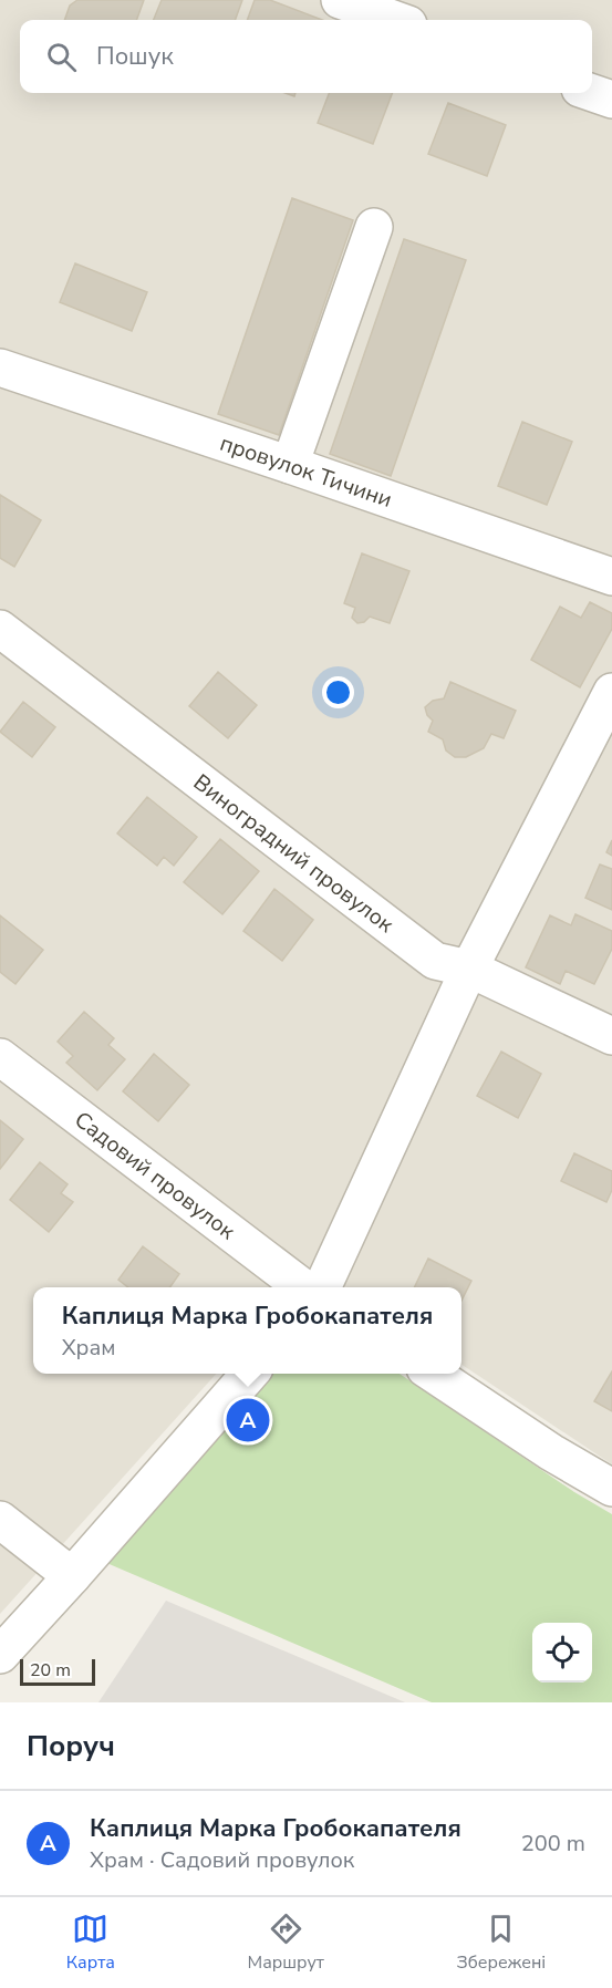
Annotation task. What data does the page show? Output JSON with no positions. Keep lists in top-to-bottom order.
{
  "streets": {
    "street": ["провулок Тичини", "Виноградний провулок", "Садовий провулок"]
  },
  "scale_bar": "20 m",
  "page": {
    "search": "Пошук",
    "popup": ["Каплиця Марка Гробокапателя", "Храм"],
    "pins": "A",
    "scale": "20 m",
    "heading": "Поруч",
    "list": [
      {
        "mark": "A",
        "name": "Каплиця Марка Гробокапателя",
        "note": "Храм · Садовий провулок",
        "value": "200 m"
      }
    ],
    "nav": ["Карта", "Маршрут", "Збережені"]
  }
}
